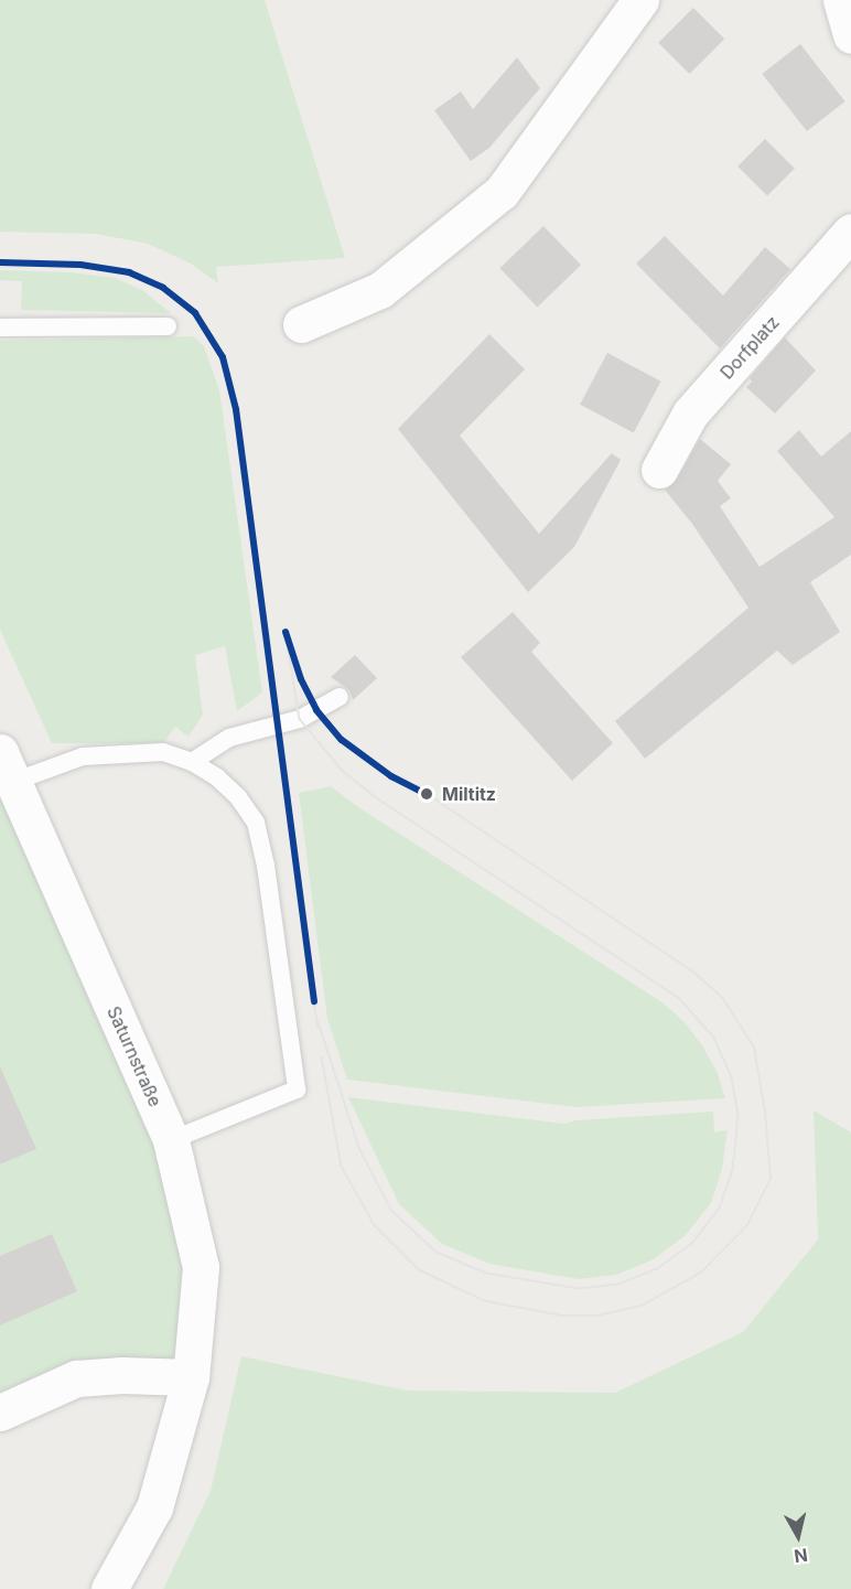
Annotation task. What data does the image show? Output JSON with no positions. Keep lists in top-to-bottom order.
{
  "streets": {
    "street": ["Dorfplatz", "Saturnstraße"]
  },
  "places": ["Miltitz"],
  "north": "bottom"
}
